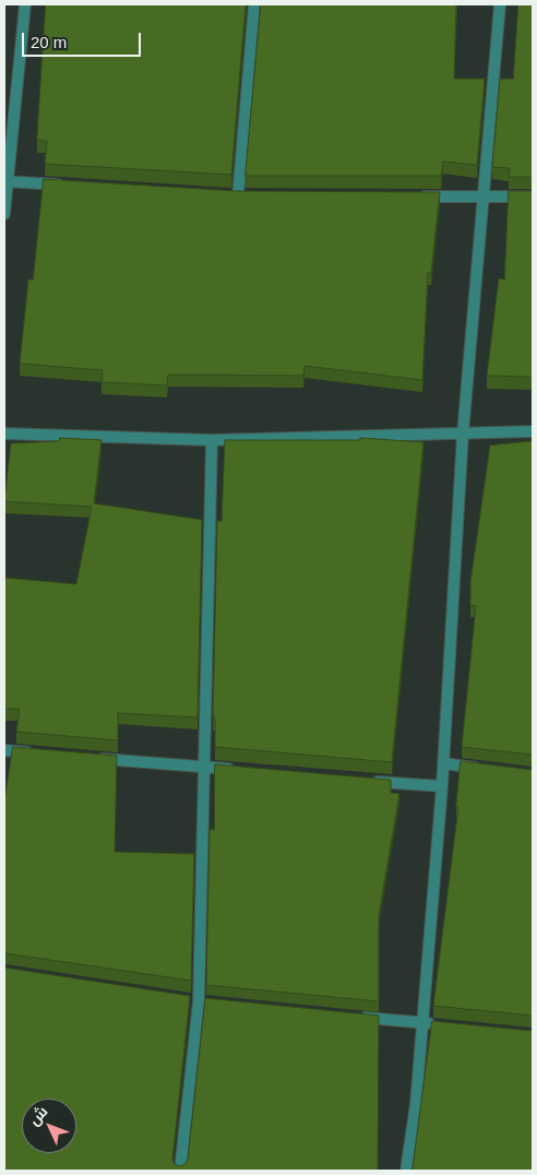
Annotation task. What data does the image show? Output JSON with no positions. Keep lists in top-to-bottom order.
{
  "scale_bar": "20 m",
  "north": "top left"
}
